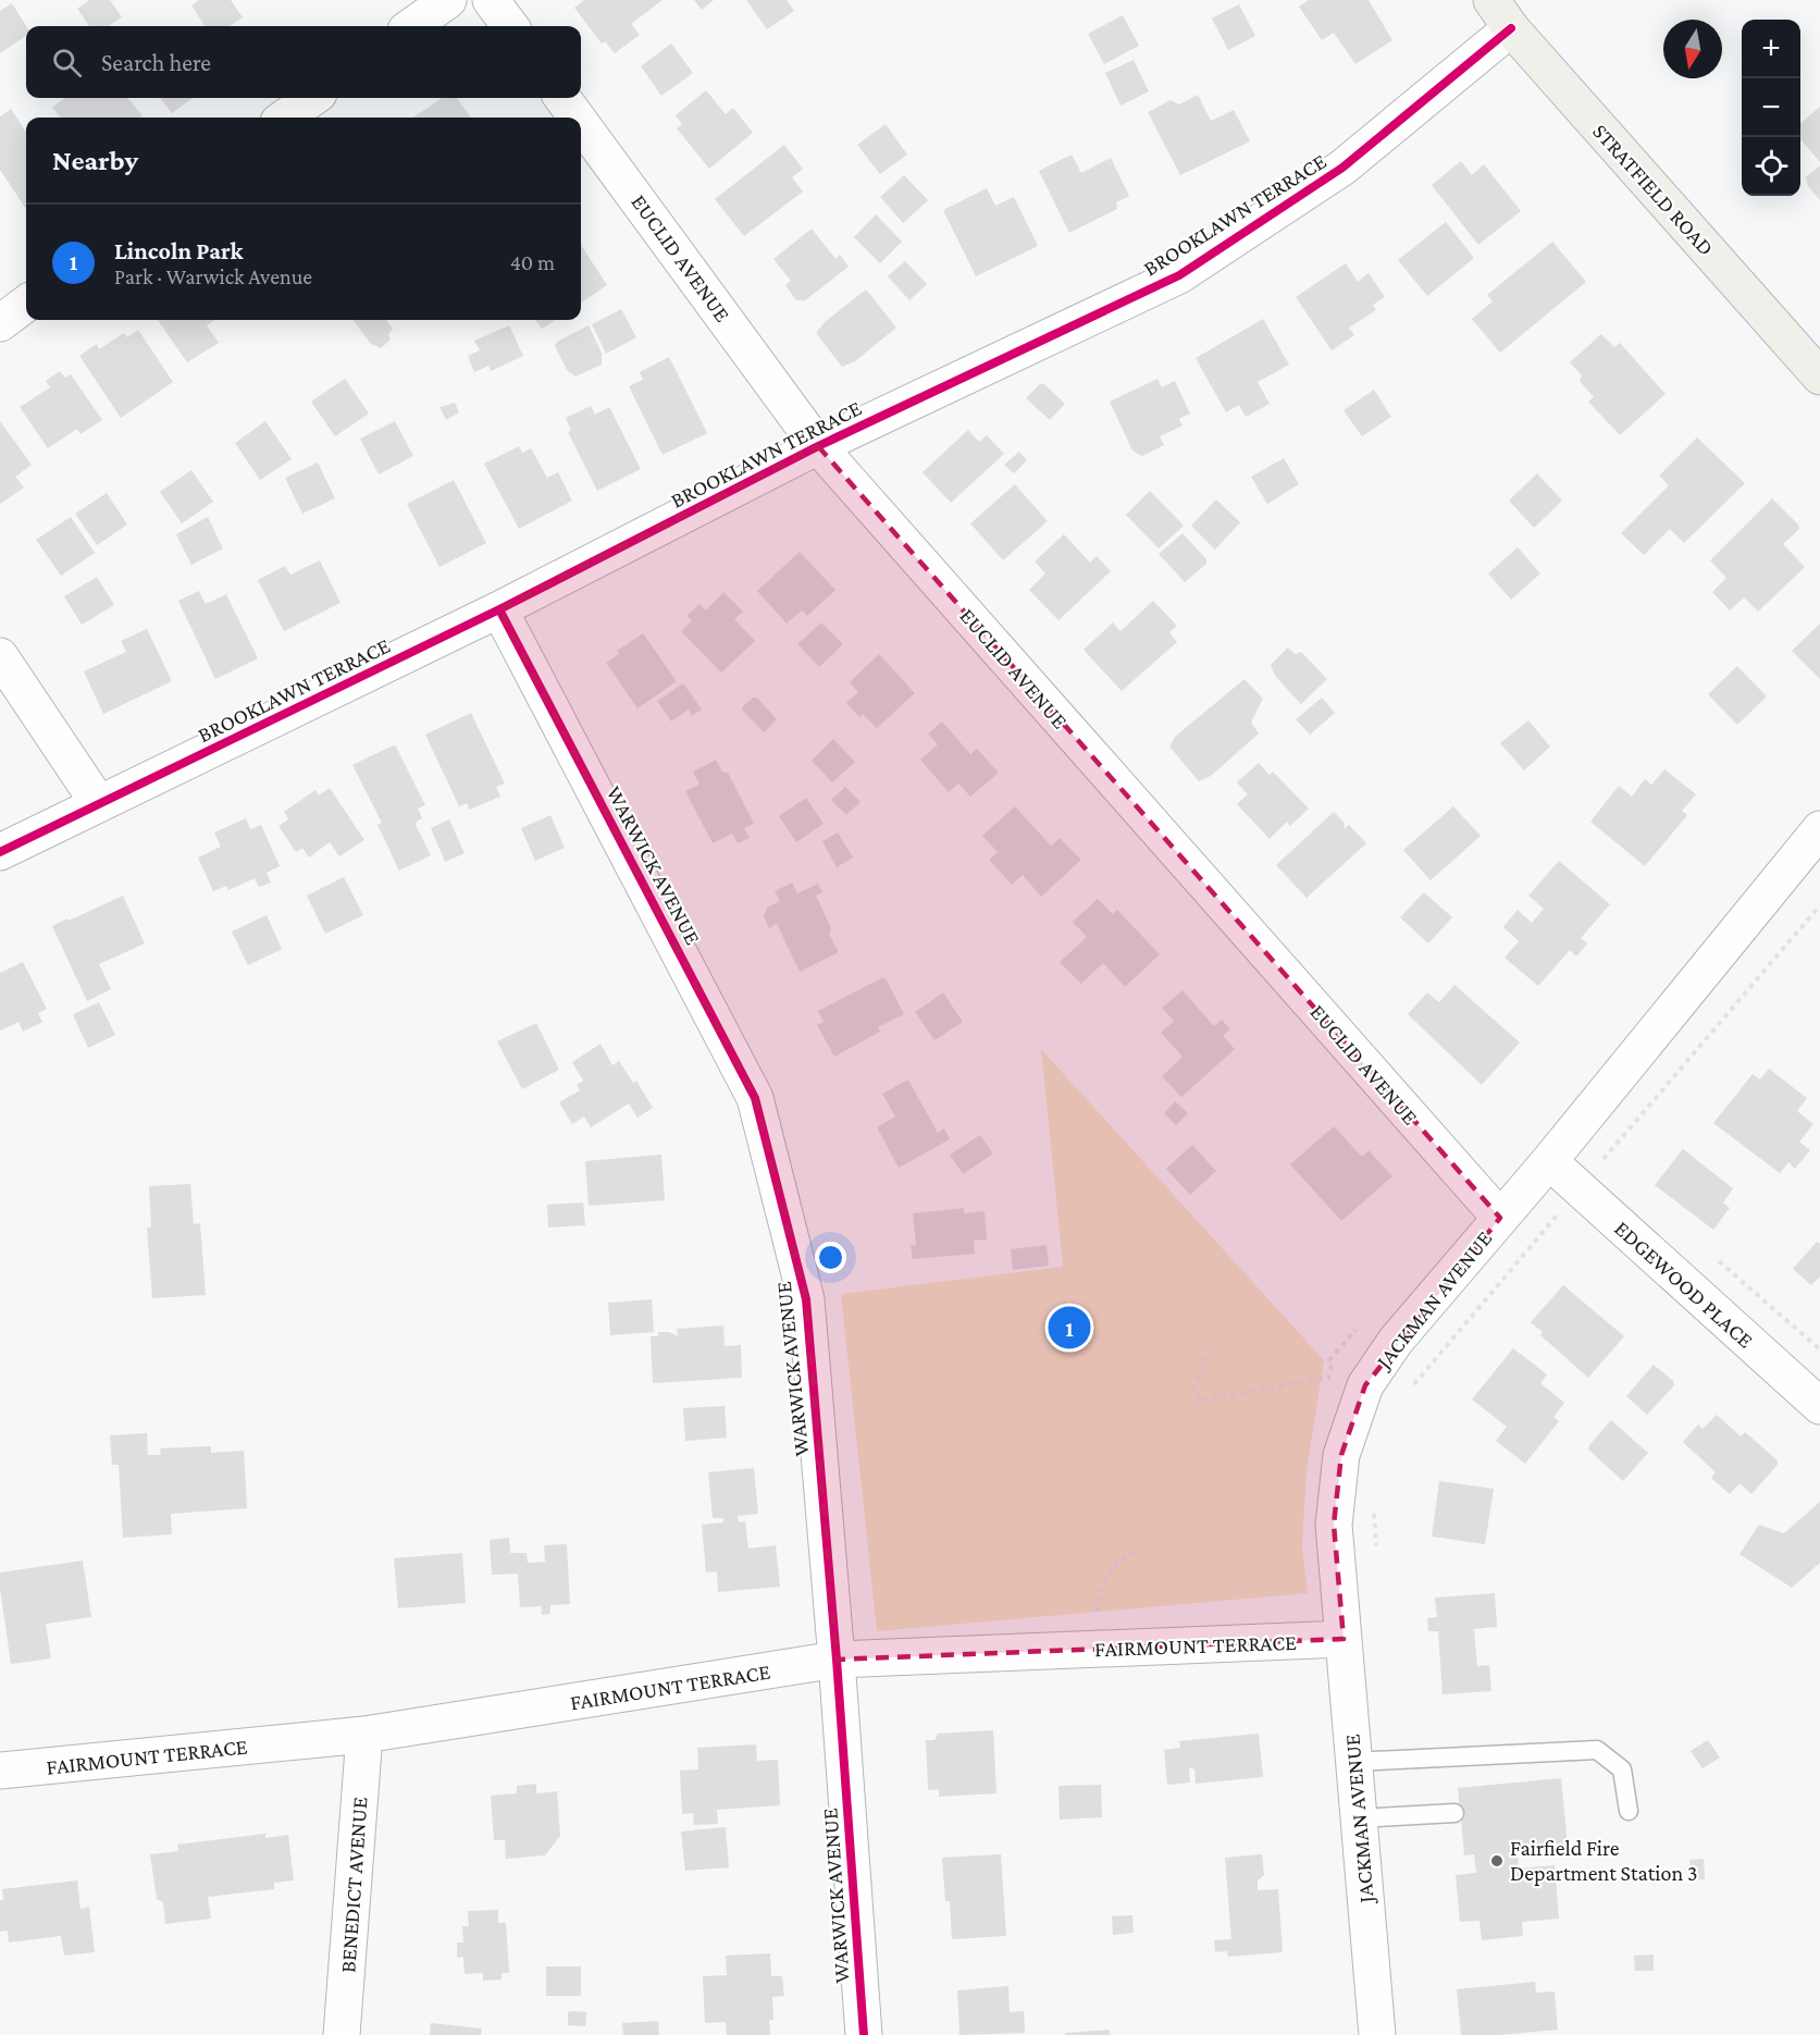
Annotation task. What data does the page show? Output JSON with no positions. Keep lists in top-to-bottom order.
{
  "streets": {
    "main road": ["STRATFIELD ROAD"],
    "street": [
      "BROOKLAWN TERRACE",
      "EUCLID AVENUE",
      "WARWICK AVENUE",
      "EDGEWOOD PLACE",
      "JACKMAN AVENUE",
      "FAIRMOUNT TERRACE",
      "BENEDICT AVENUE"
    ]
  },
  "crossings": [
    ["STRATFIELD ROAD", "BROOKLAWN TERRACE"],
    ["BROOKLAWN TERRACE", "EUCLID AVENUE"],
    ["BROOKLAWN TERRACE", "WARWICK AVENUE"],
    ["EUCLID AVENUE", "JACKMAN AVENUE"],
    ["WARWICK AVENUE", "FAIRMOUNT TERRACE"],
    ["EDGEWOOD PLACE", "JACKMAN AVENUE"],
    ["JACKMAN AVENUE", "FAIRMOUNT TERRACE"],
    ["FAIRMOUNT TERRACE", "BENEDICT AVENUE"]
  ],
  "places": ["Fairfield Fire Department Station 3"],
  "north": "bottom",
  "page": {
    "map_buttons": ["+", "−"],
    "search": "Search here",
    "heading": "Nearby",
    "list": [
      {
        "mark": "1",
        "name": "Lincoln Park",
        "note": "Park · Warwick Avenue",
        "value": "40 m"
      }
    ],
    "pins": "1"
  }
}
